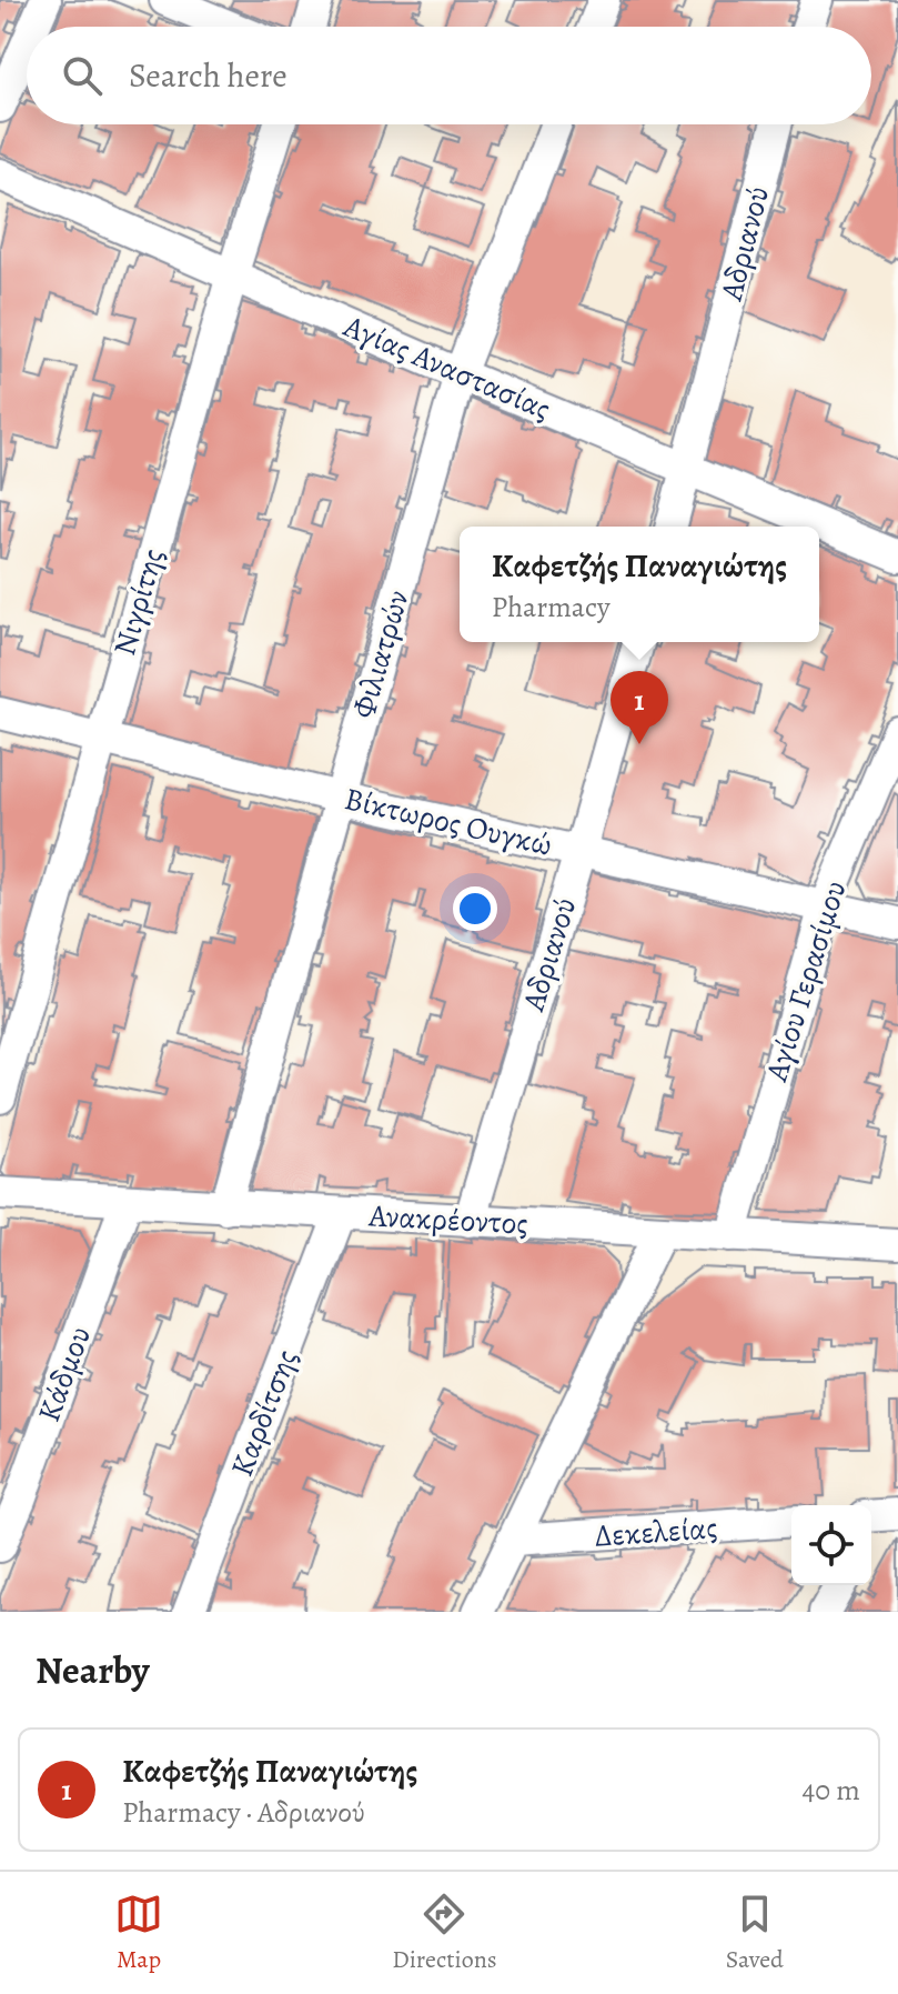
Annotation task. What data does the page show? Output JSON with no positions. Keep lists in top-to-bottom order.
{
  "streets": {
    "street": [
      "Αδριανού",
      "Αγίας Αναστασίας",
      "Νιγρίτης",
      "Φιλιατρών",
      "Βίκτωρος Ουγκώ",
      "Αγίου Γερασίμου",
      "Ανακρέοντος",
      "Κάδμου",
      "Καρδίτσης",
      "Δεκελείας"
    ]
  },
  "crossings": [
    ["Αδριανού", "Αγίας Αναστασίας"],
    ["Αδριανού", "Βίκτωρος Ουγκώ"],
    ["Αδριανού", "Ανακρέοντος"],
    ["Αγίας Αναστασίας", "Νιγρίτης"],
    ["Αγίας Αναστασίας", "Φιλιατρών"],
    ["Νιγρίτης", "Βίκτωρος Ουγκώ"],
    ["Φιλιατρών", "Βίκτωρος Ουγκώ"],
    ["Φιλιατρών", "Ανακρέοντος"],
    ["Βίκτωρος Ουγκώ", "Αγίου Γερασίμου"],
    ["Αγίου Γερασίμου", "Ανακρέοντος"],
    ["Ανακρέοντος", "Κάδμου"],
    ["Ανακρέοντος", "Καρδίτσης"]
  ],
  "page": {
    "search": "Search here",
    "popup": ["Καφετζής Παναγιώτης", "Pharmacy"],
    "pins": "1",
    "heading": "Nearby",
    "list": [
      {
        "mark": "1",
        "name": "Καφετζής Παναγιώτης",
        "note": "Pharmacy · Αδριανού",
        "value": "40 m"
      }
    ],
    "nav": ["Map", "Directions", "Saved"]
  }
}
